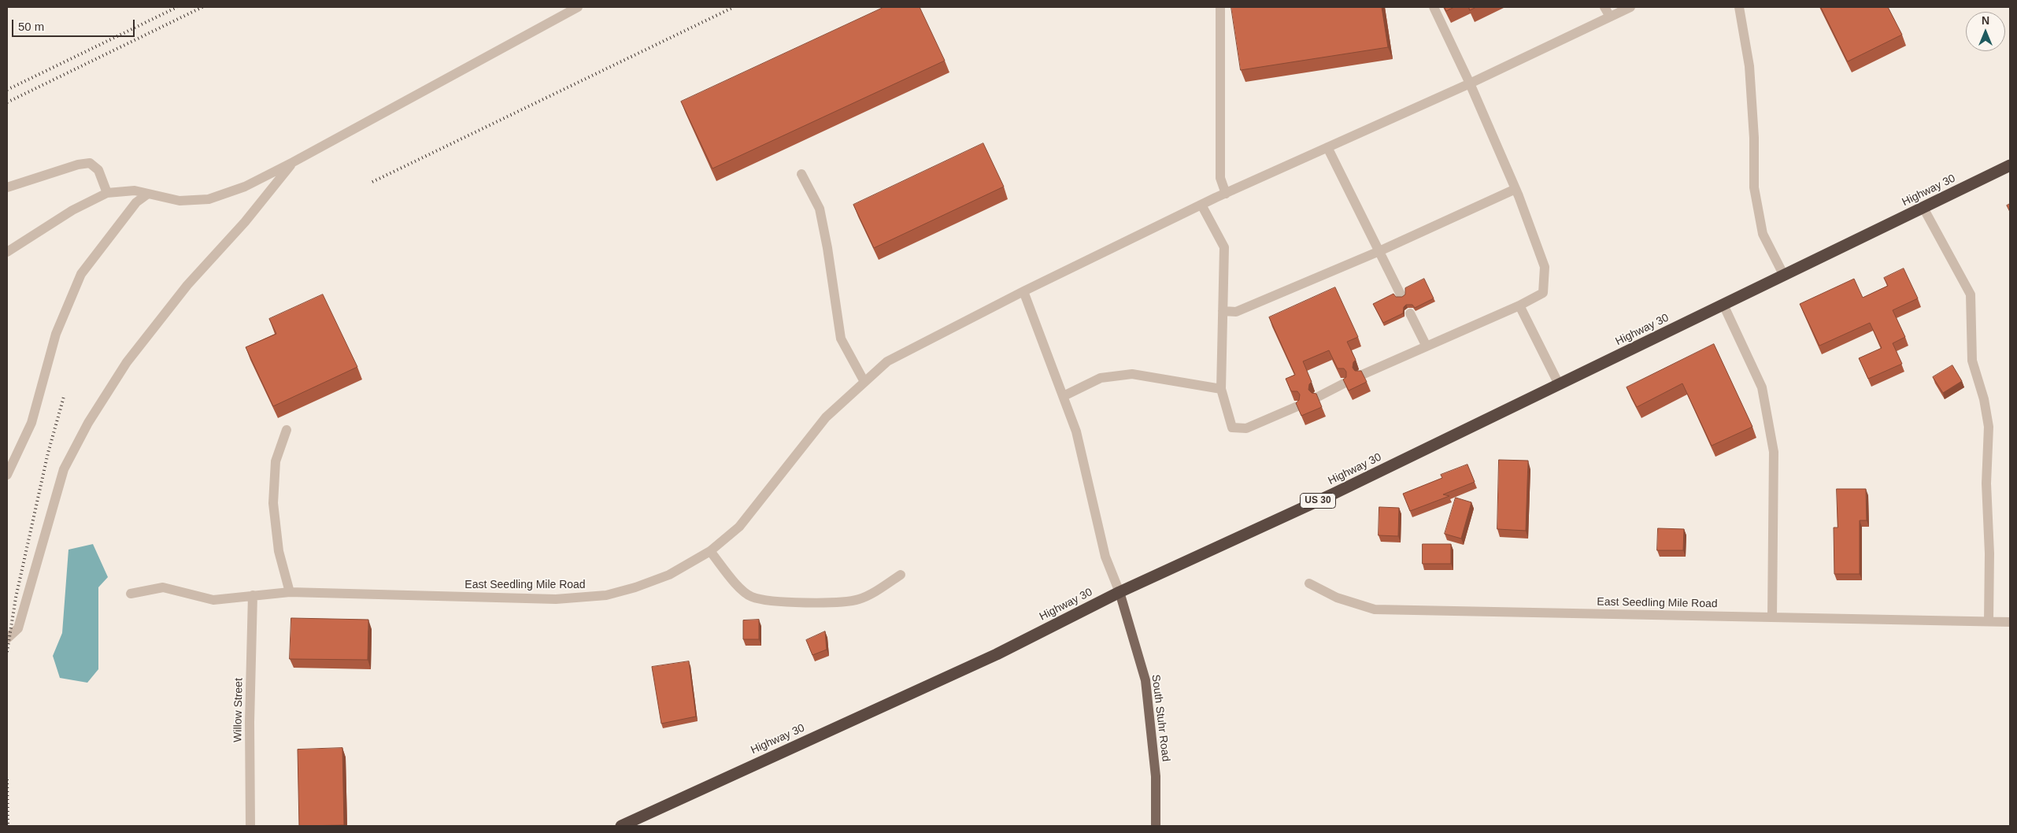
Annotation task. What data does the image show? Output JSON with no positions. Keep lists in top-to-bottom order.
{
  "streets": {
    "highway": ["Highway 30", "US 30"],
    "main road": ["South Stuhr Road"],
    "street": ["East Seedling Mile Road", "Willow Street"]
  },
  "crossings": [
    ["Highway 30", "South Stuhr Road"],
    ["East Seedling Mile Road", "Willow Street"]
  ],
  "scale_bar": "50 m",
  "north": "top"
}
